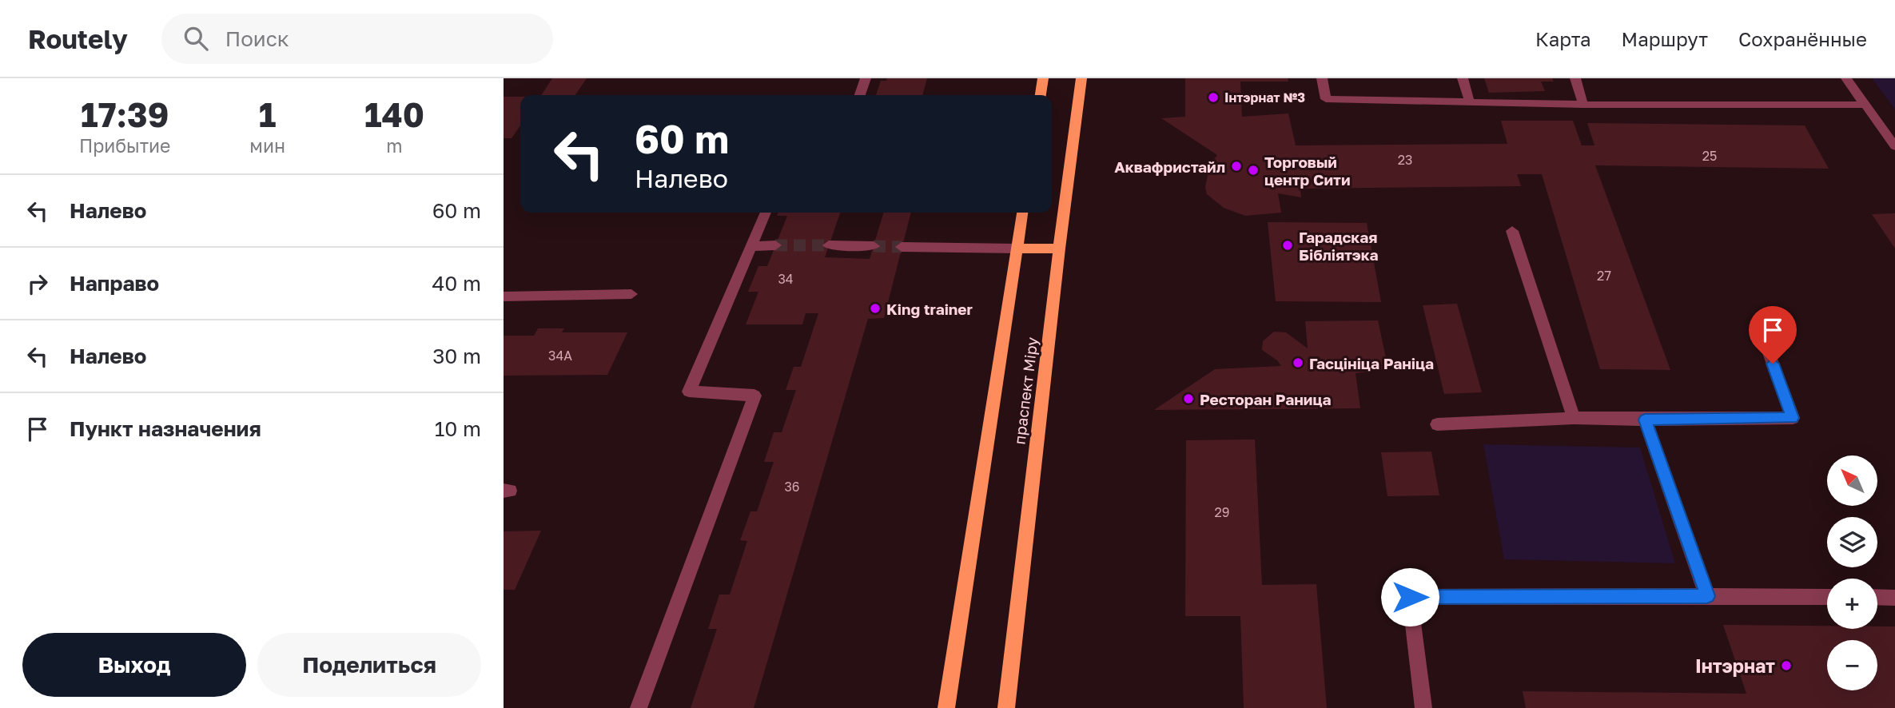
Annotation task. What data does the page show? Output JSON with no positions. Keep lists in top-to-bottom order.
{
  "streets": {
    "main road": ["праспект Міру"]
  },
  "places": [
    "Інтэрнат №3",
    "Аквафристайл",
    "Торговый центр Сити",
    "Гарадская Бібліятэка",
    "King trainer",
    "Гасцініца Раніца",
    "Ресторан Раница",
    "Інтэрнат"
  ],
  "house_numbers": [
    "25",
    "23",
    "27",
    "34",
    "34А",
    "36",
    "29"
  ],
  "north": "top left",
  "page": {
    "header": "Routely",
    "search": "Поиск",
    "nav": ["Карта", "Маршрут", "Сохранённые"],
    "eta": [
      "17:39",
      "Прибытие",
      "1",
      "мин",
      "140",
      "m"
    ],
    "turn": ["60 m", "Налево"],
    "list": [
      {
        "name": "Налево",
        "value": "60 m"
      },
      {
        "name": "Направо",
        "value": "40 m"
      },
      {
        "name": "Налево",
        "value": "30 m"
      },
      {
        "name": "Пункт назначения",
        "value": "10 m"
      }
    ],
    "map_buttons": ["+", "−"],
    "buttons": ["Выход", "Поделиться"]
  }
}
